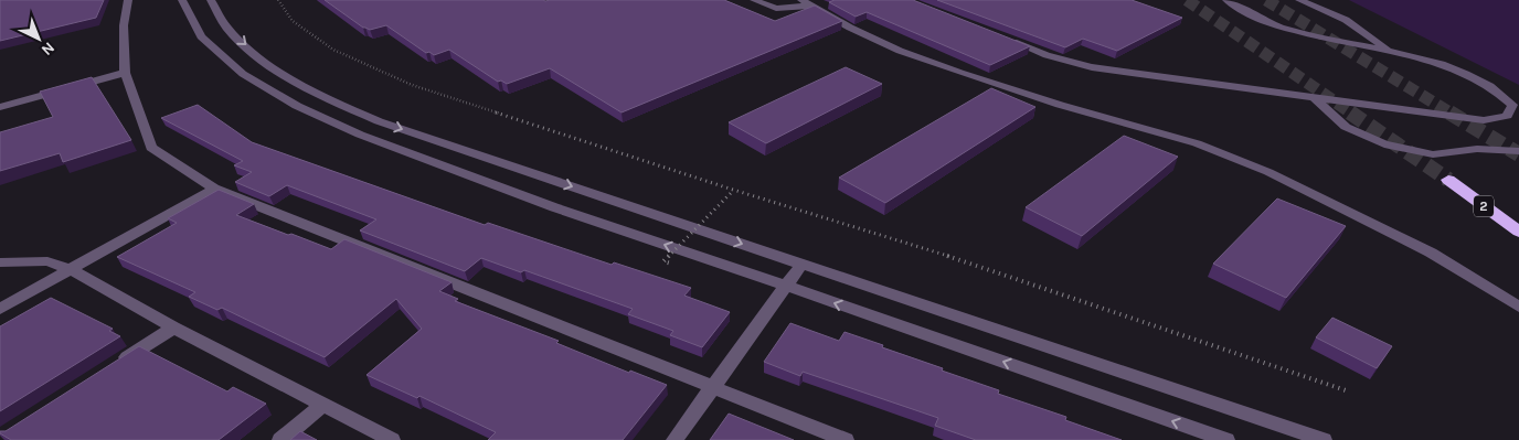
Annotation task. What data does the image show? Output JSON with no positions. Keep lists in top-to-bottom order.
{
  "streets": {
    "highway": ["2"]
  },
  "north": "bottom right"
}
